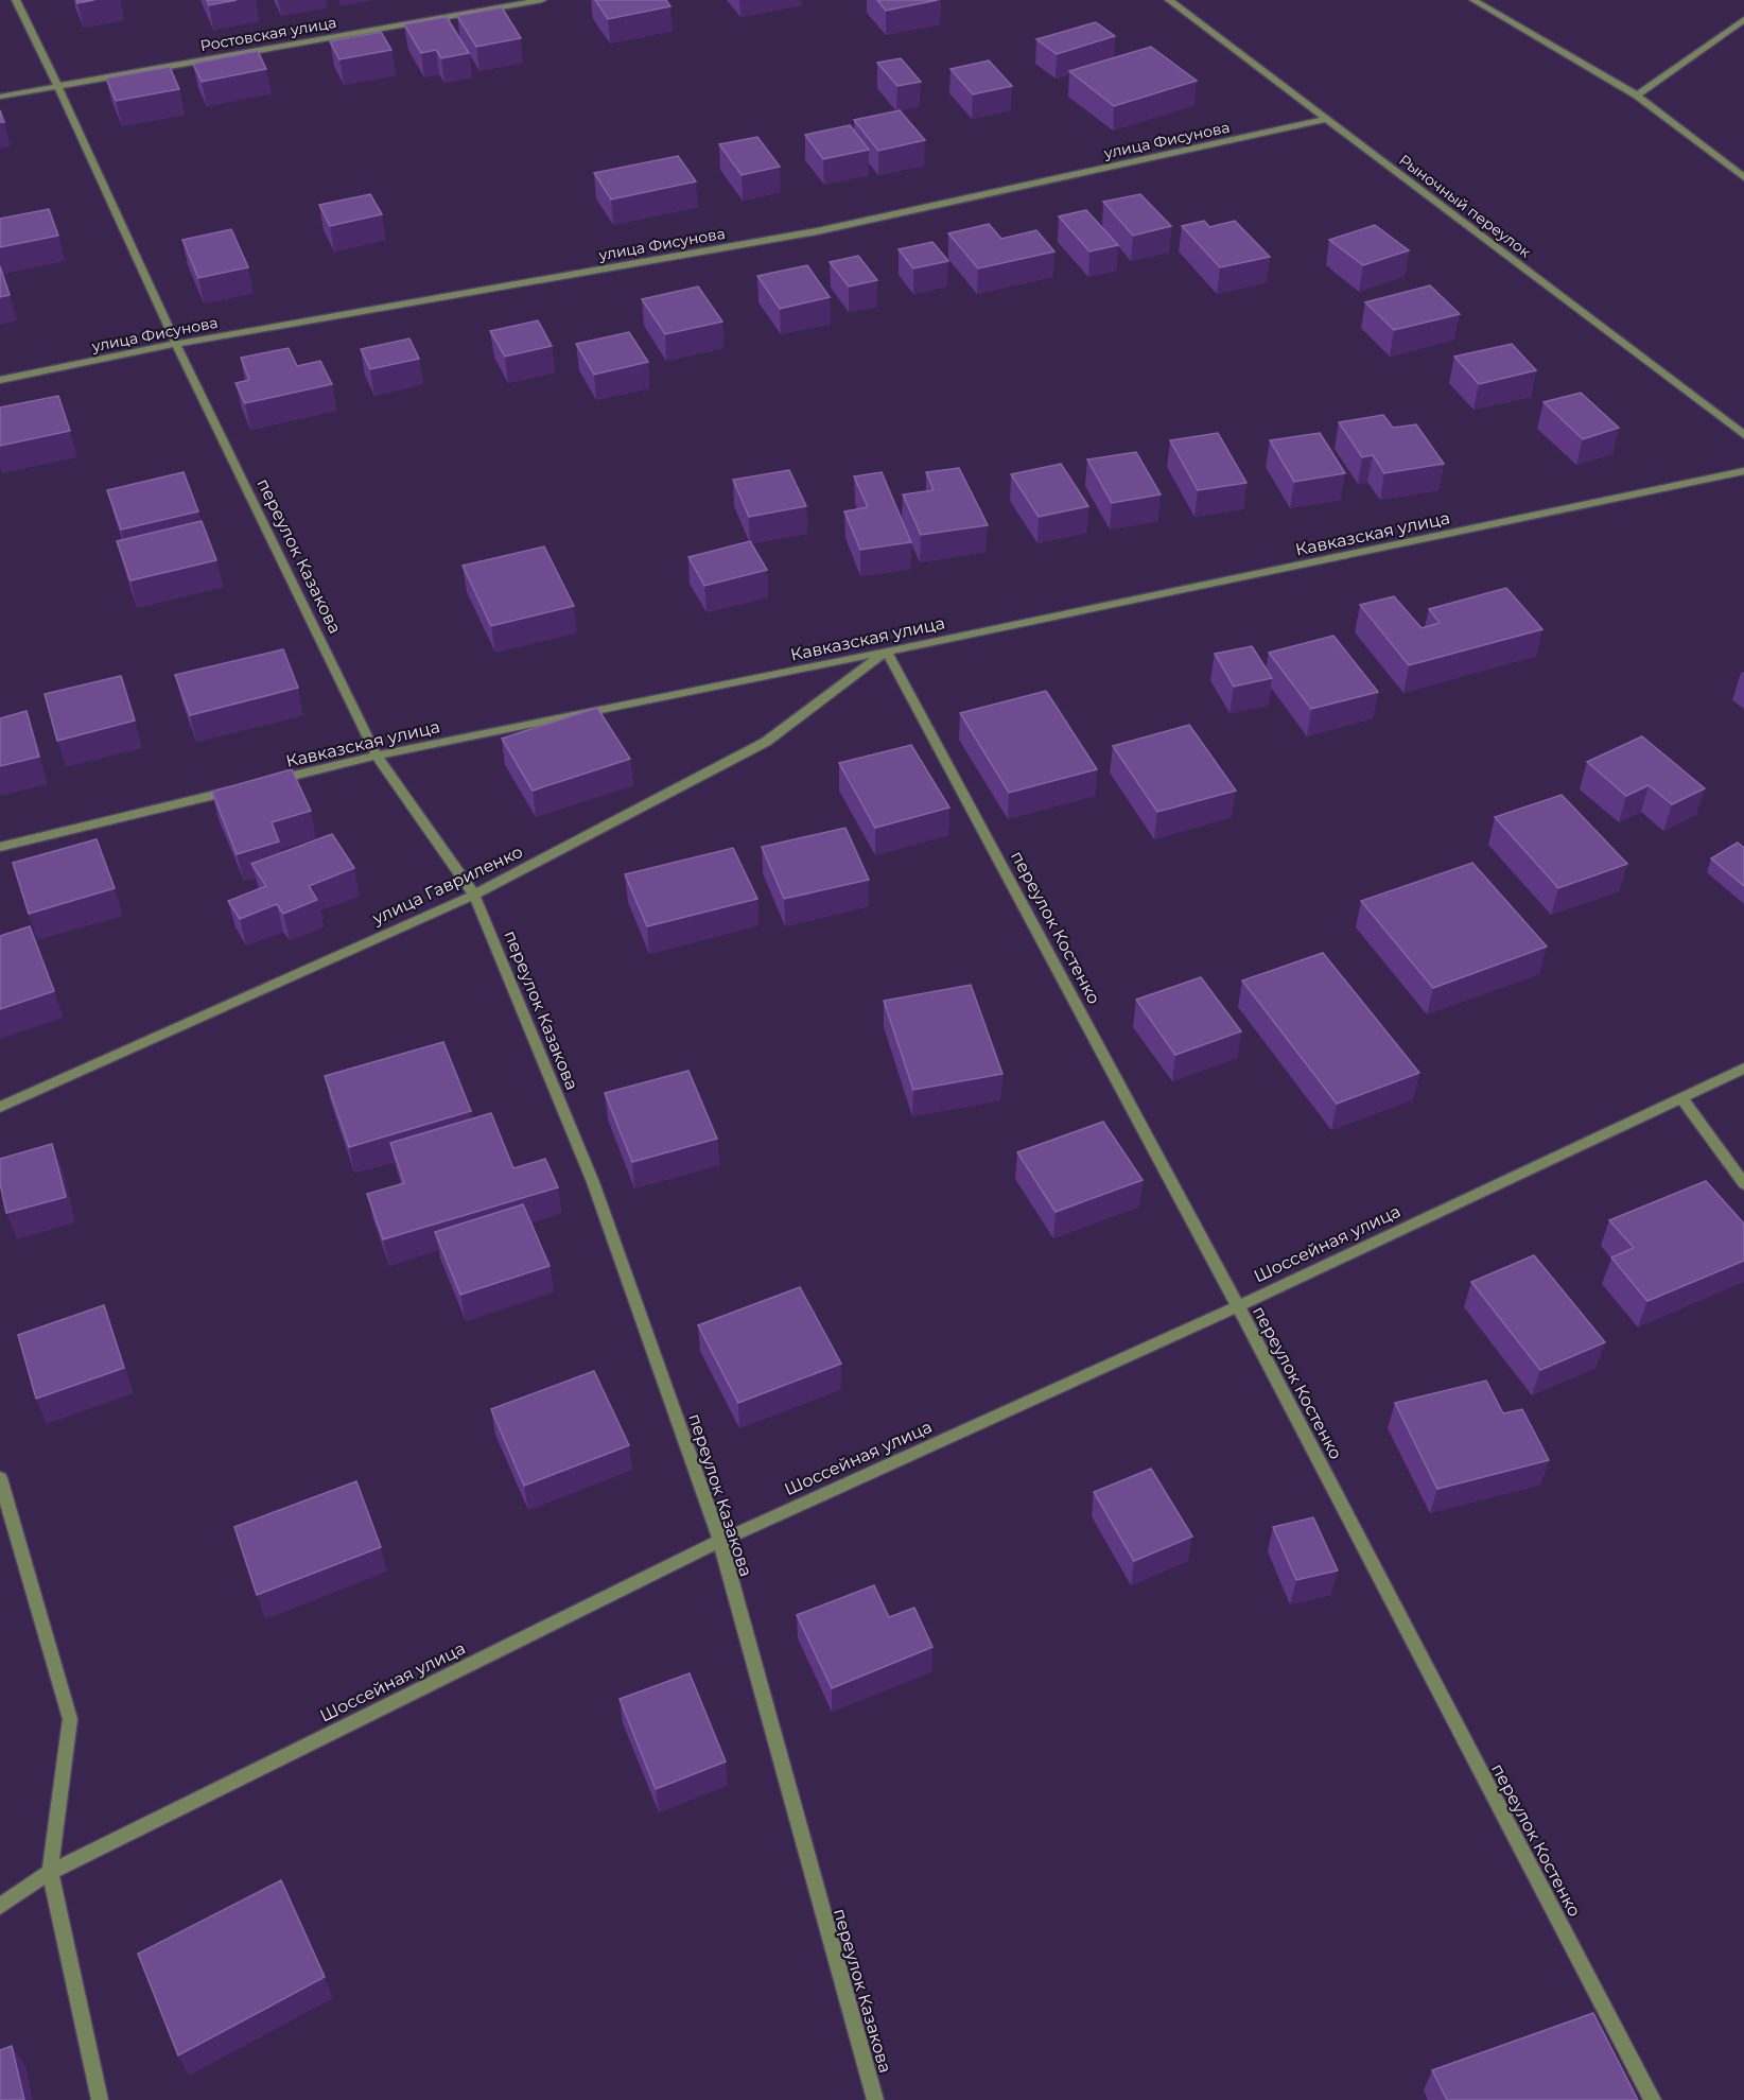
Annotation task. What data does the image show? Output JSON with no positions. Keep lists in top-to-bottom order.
{
  "streets": {
    "street": [
      "Ростовская улица",
      "улица Фисунова",
      "Рыночный переулок",
      "Кавказская улица",
      "переулок Казакова",
      "улица Гавриленко",
      "переулок Костенко",
      "Шоссейная улица"
    ]
  },
  "crossings": [
    ["Ростовская улица", "переулок Казакова"],
    ["улица Фисунова", "Рыночный переулок"],
    ["улица Фисунова", "переулок Казакова"],
    ["Кавказская улица", "переулок Казакова"],
    ["Кавказская улица", "улица Гавриленко"],
    ["Кавказская улица", "переулок Костенко"],
    ["переулок Казакова", "улица Гавриленко"],
    ["переулок Казакова", "Шоссейная улица"],
    ["улица Гавриленко", "переулок Костенко"],
    ["переулок Костенко", "Шоссейная улица"]
  ]
}
